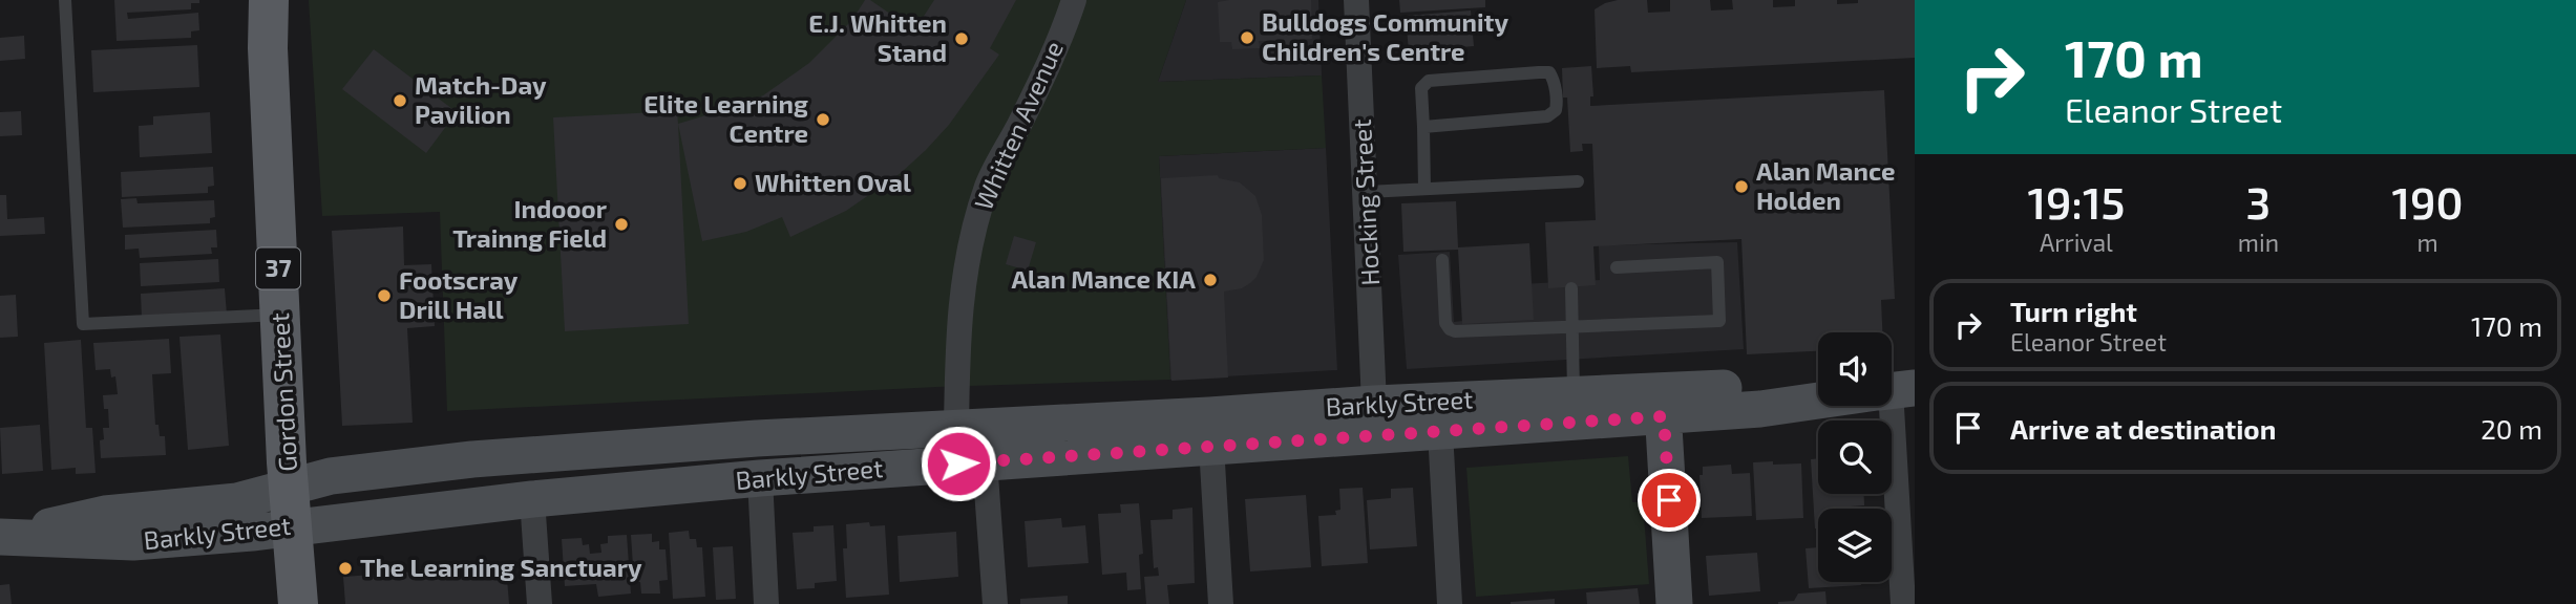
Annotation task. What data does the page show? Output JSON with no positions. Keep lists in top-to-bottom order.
{
  "streets": {
    "main road": ["37", "Gordon Street"],
    "street": ["Whitten Avenue", "Hocking Street", "Barkly Street"]
  },
  "crossings": [
    ["Whitten Avenue", "Barkly Street"],
    ["Hocking Street", "Barkly Street"],
    ["Gordon Street", "Barkly Street"]
  ],
  "places": [
    "Bulldogs Community Children's Centre",
    "E.J. Whitten Stand",
    "Match-Day Pavilion",
    "Elite Learning Centre",
    "Whitten Oval",
    "Alan Mance Holden",
    "Indooor Trainng Field",
    "Alan Mance KIA",
    "Footscray Drill Hall",
    "The Learning Sanctuary"
  ],
  "page": {
    "turn": ["170 m", "Eleanor Street"],
    "eta": [
      "19:15",
      "Arrival",
      "3",
      "min",
      "190",
      "m"
    ],
    "list": [
      {
        "name": "Turn right",
        "note": "Eleanor Street",
        "value": "170 m"
      },
      {
        "name": "Arrive at destination",
        "value": "20 m"
      }
    ]
  }
}
